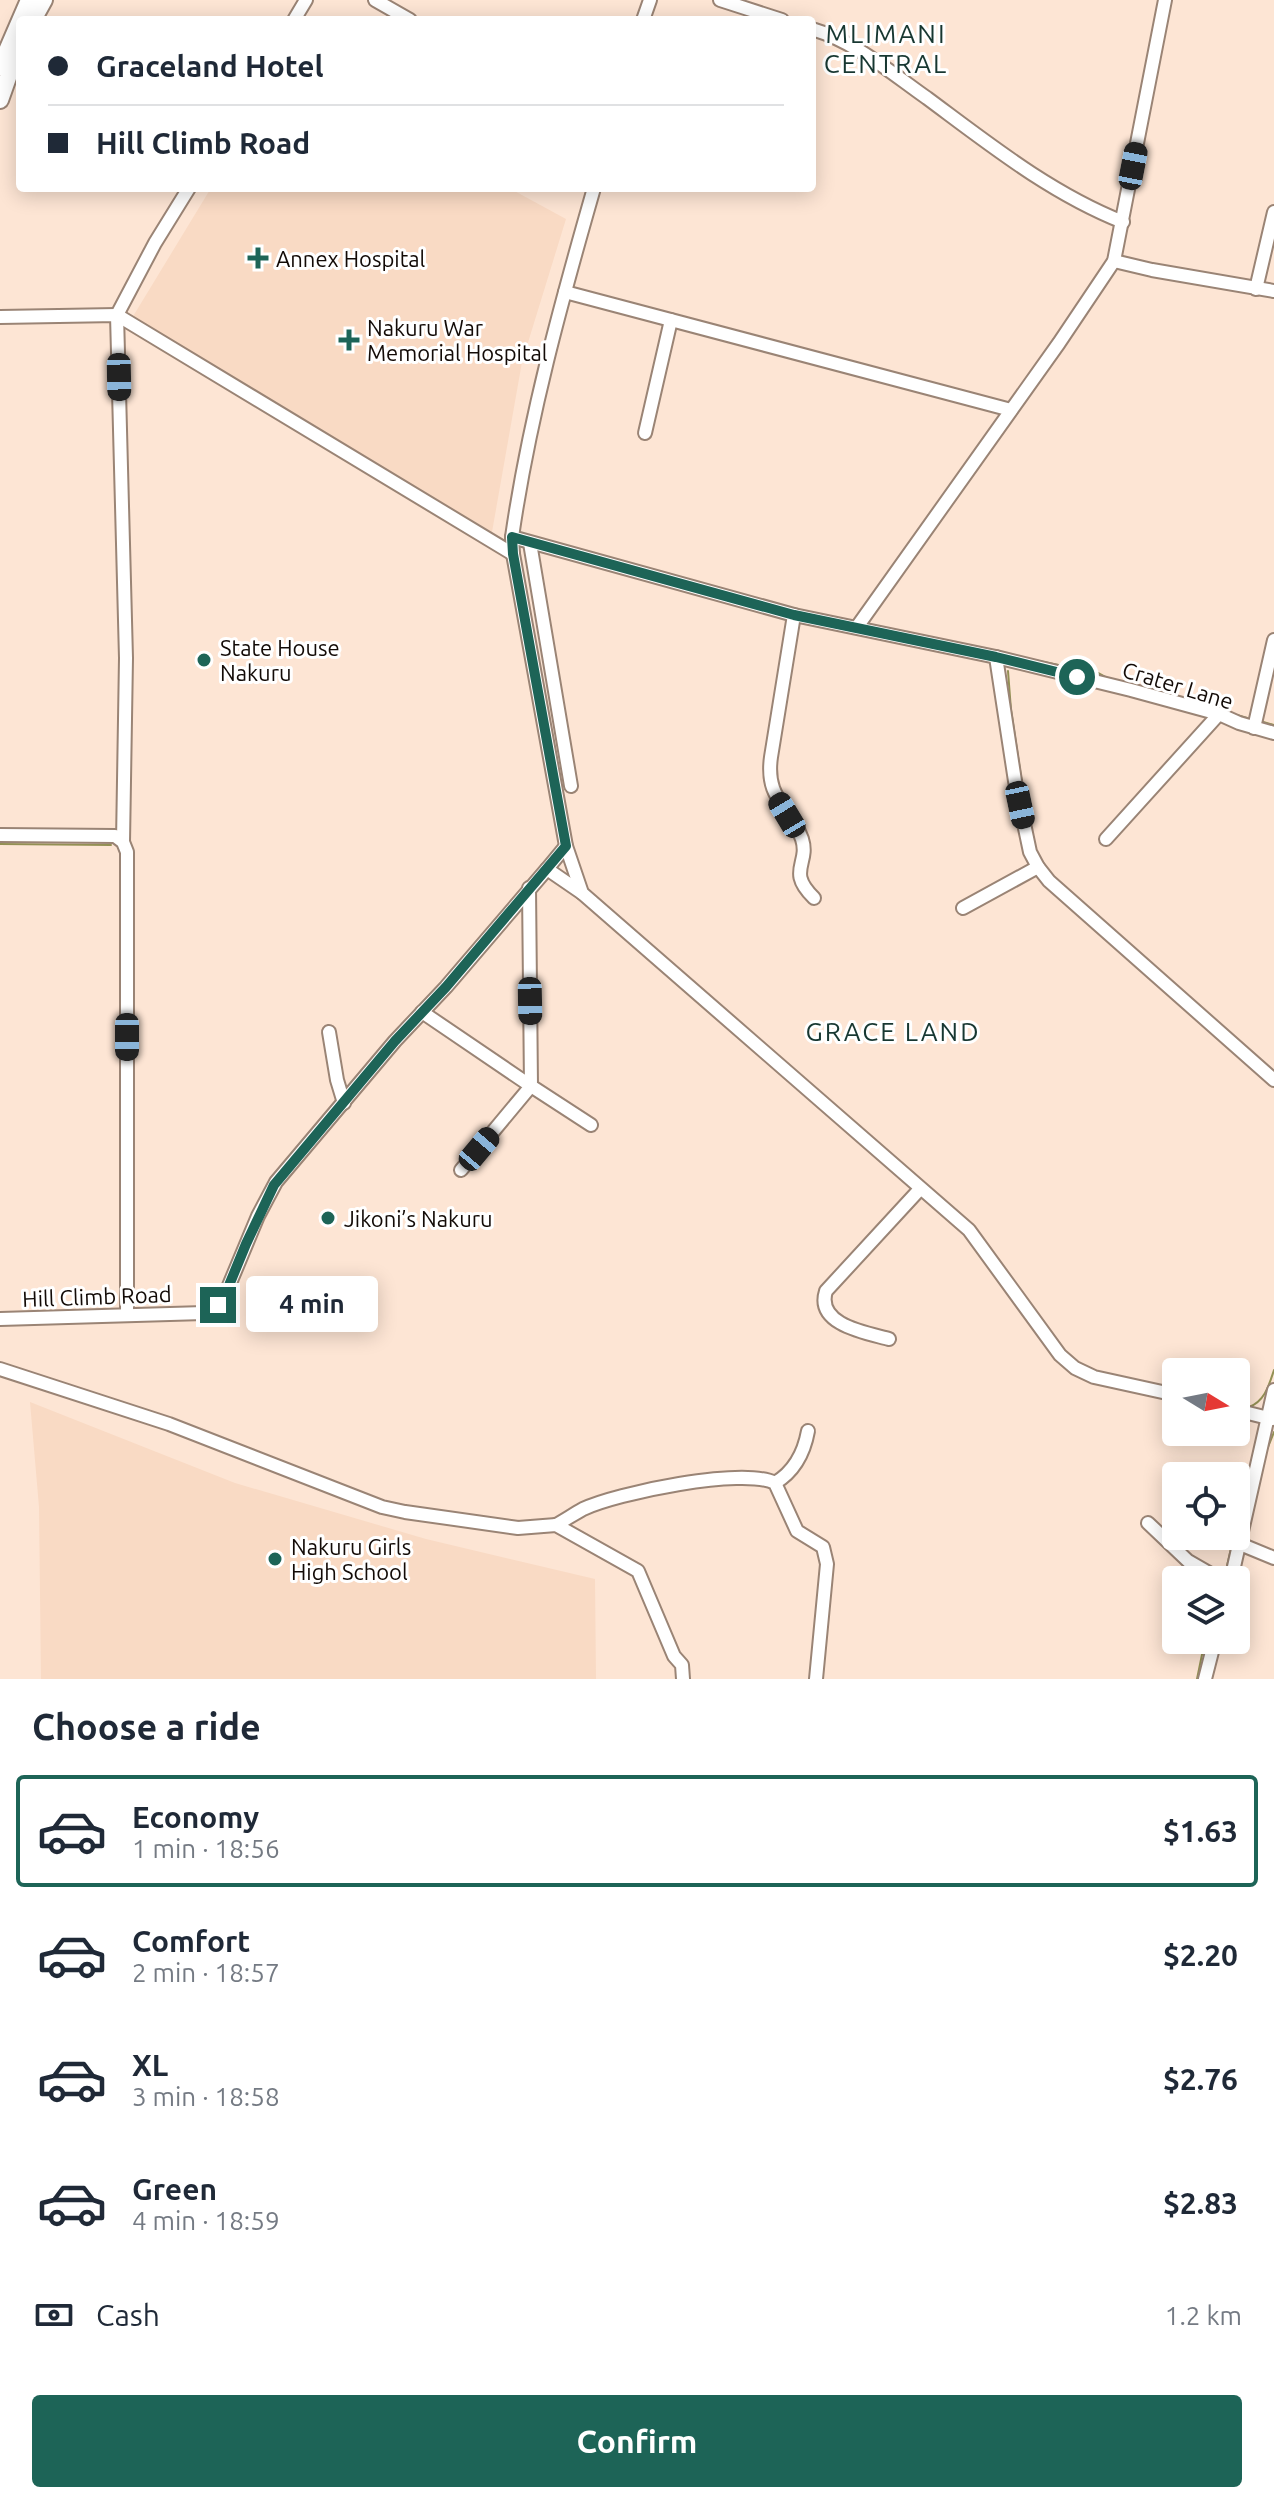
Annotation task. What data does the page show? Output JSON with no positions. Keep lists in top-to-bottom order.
{
  "streets": {
    "street": ["Crater Lane", "Hill Climb Road"]
  },
  "districts": ["MLIMANI CENTRAL", "GRACE LAND"],
  "places": {
    "health": ["Annex Hospital", "Nakuru War Memorial Hospital"],
    "other": ["State House Nakuru", "Jikoni’s Nakuru", "Nakuru Girls High School"]
  },
  "north": "right",
  "page": {
    "banner": ["Graceland Hotel", "Hill Climb Road"],
    "bubble": "4 min",
    "heading": "Choose a ride",
    "list": [
      {
        "name": "Economy",
        "note": "1 min · 18:56",
        "value": "$1.63"
      },
      {
        "name": "Comfort",
        "note": "2 min · 18:57",
        "value": "$2.20"
      },
      {
        "name": "XL",
        "note": "3 min · 18:58",
        "value": "$2.76"
      },
      {
        "name": "Green",
        "note": "4 min · 18:59",
        "value": "$2.83"
      }
    ],
    "pay": ["Cash", "1.2 km"],
    "buttons": "Confirm"
  }
}
